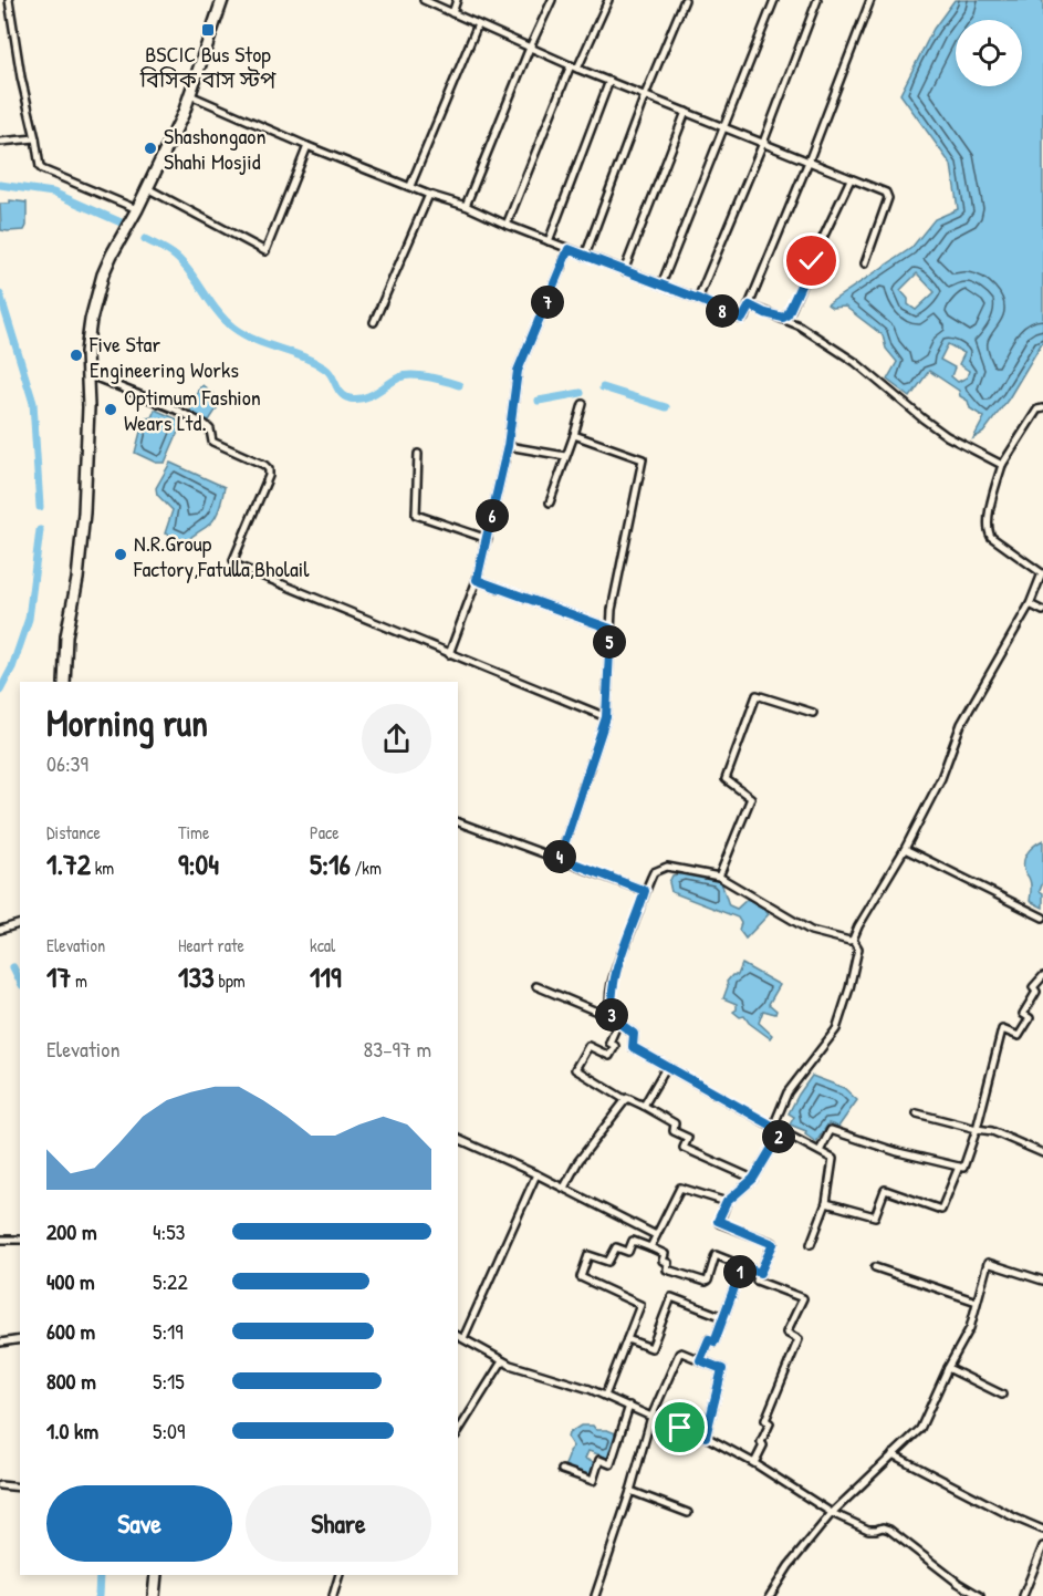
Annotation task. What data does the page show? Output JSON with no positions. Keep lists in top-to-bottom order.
{
  "places": {
    "transit": ["BSCIC Bus Stop বিসিক বাস স্টপ"],
    "other": [
      "Shashongaon Shahi Mosjid",
      "Five Star Engineering Works",
      "Optimum Fashion Wears Ltd.",
      "N.R.Group Factory,Fatulla,Bholail"
    ]
  },
  "page": {
    "pins": [
      "7",
      "8",
      "6",
      "5",
      "4",
      "3",
      "2",
      "1"
    ],
    "heading": ["Morning run", "06:39"],
    "stats": [
      ["Distance", "1.72 km"],
      ["Time", "9:04"],
      ["Pace", "5:16 /km"],
      ["Elevation", "17 m"],
      ["Heart rate", "133 bpm"],
      ["kcal", "119"]
    ],
    "chart": ["Elevation", "83–97 m"],
    "list": [
      {
        "name": "200 m",
        "note": "4:53"
      },
      {
        "name": "400 m",
        "note": "5:22"
      },
      {
        "name": "600 m",
        "note": "5:19"
      },
      {
        "name": "800 m",
        "note": "5:15"
      },
      {
        "name": "1.0 km",
        "note": "5:09"
      }
    ],
    "buttons": ["Save", "Share"]
  }
}
